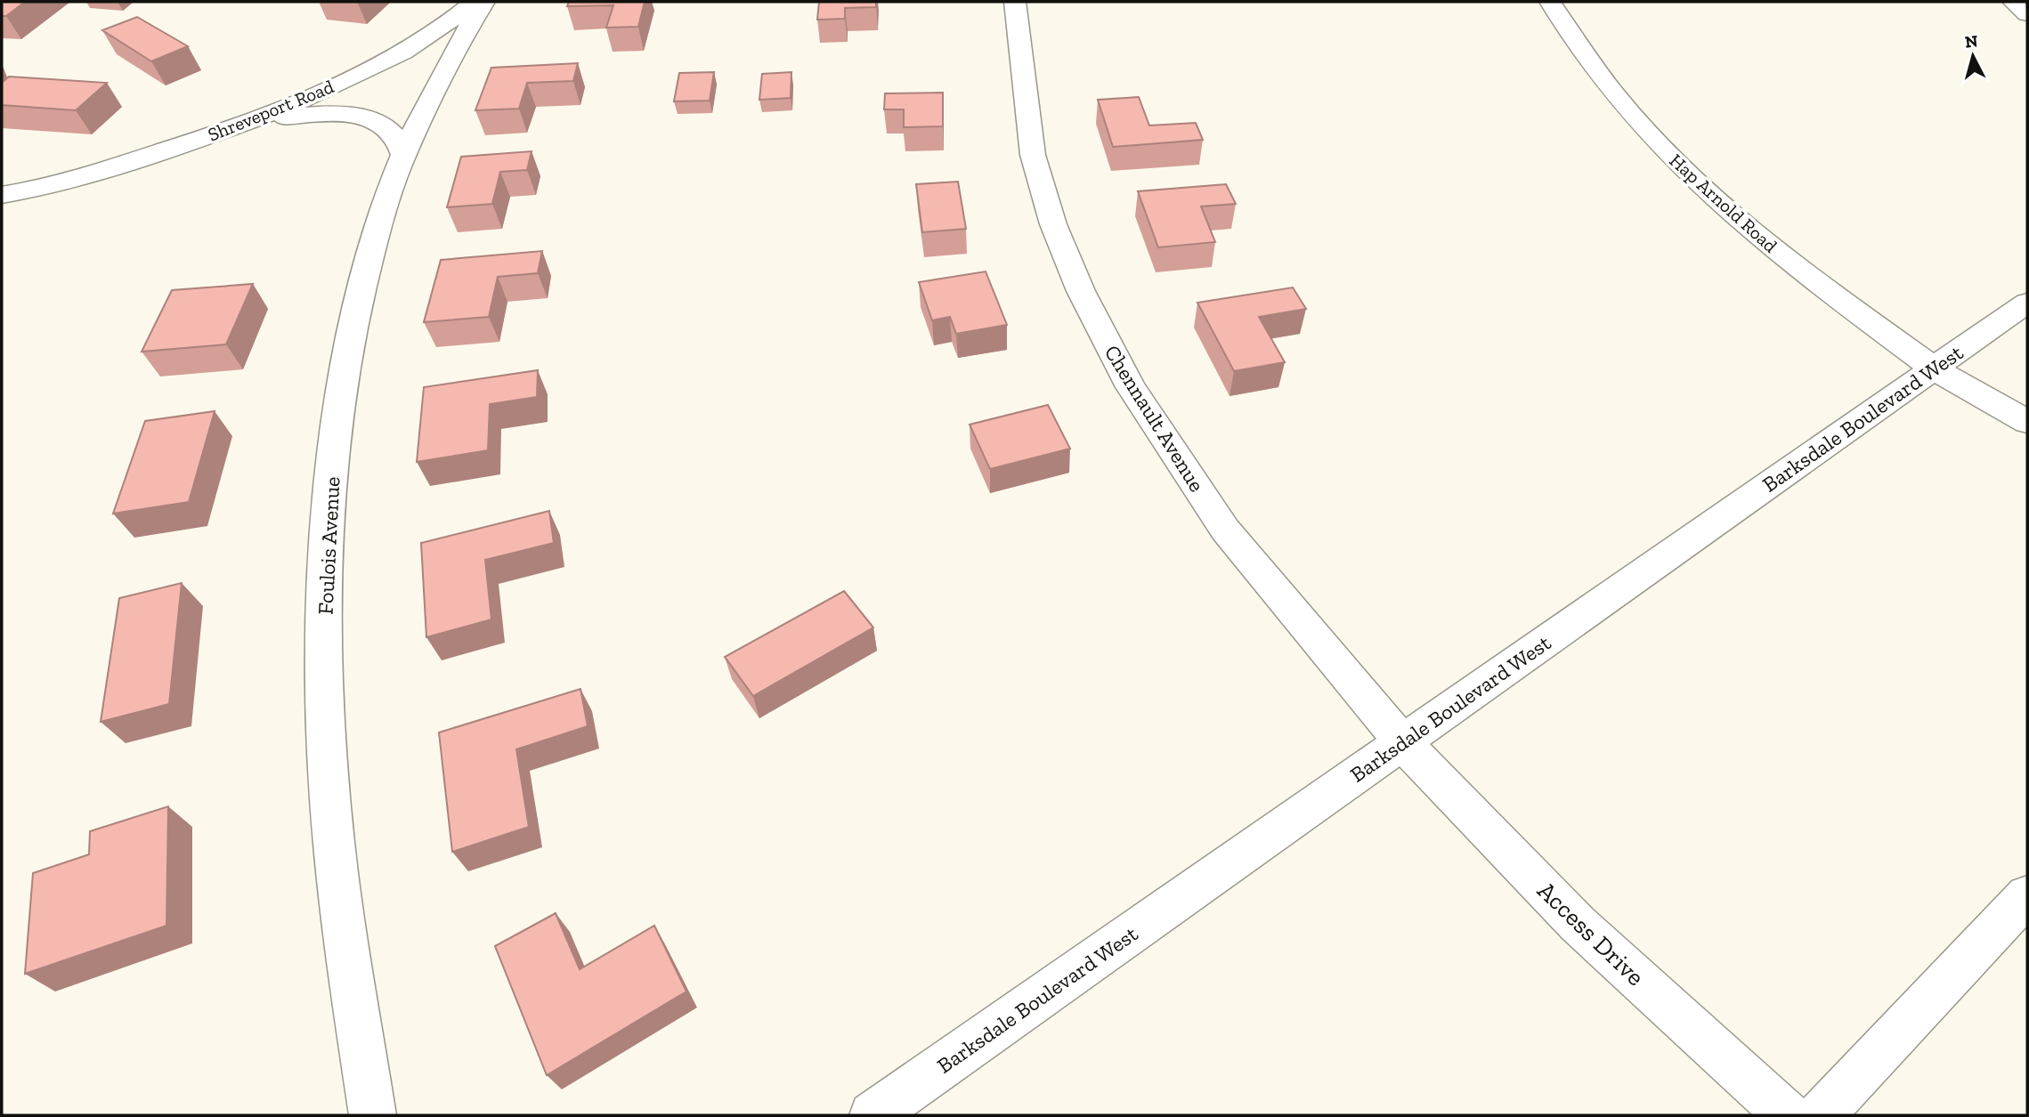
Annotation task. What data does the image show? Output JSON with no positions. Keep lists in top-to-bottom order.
{
  "streets": {
    "street": [
      "Shreveport Road",
      "Hap Arnold Road",
      "Chennault Avenue",
      "Barksdale Boulevard West",
      "Foulois Avenue",
      "Access Drive"
    ]
  },
  "crossings": [
    ["Hap Arnold Road", "Barksdale Boulevard West"],
    ["Chennault Avenue", "Barksdale Boulevard West"],
    ["Chennault Avenue", "Access Drive"],
    ["Barksdale Boulevard West", "Access Drive"]
  ],
  "north": "top"
}
